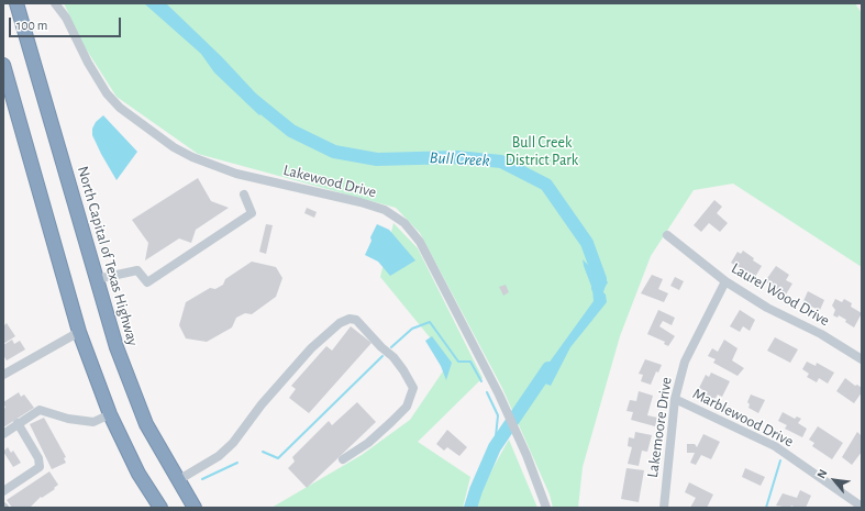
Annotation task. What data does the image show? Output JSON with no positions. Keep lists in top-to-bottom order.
{
  "streets": {
    "highway": ["North Capital of Texas Highway"],
    "street": [
      "Lakewood Drive",
      "Laurel Wood Drive",
      "Marblewood Drive",
      "Lakemoore Drive"
    ]
  },
  "crossings": [
    ["Laurel Wood Drive", "Lakemoore Drive"],
    ["Marblewood Drive", "Lakemoore Drive"]
  ],
  "water": ["Bull Creek"],
  "parks": ["Bull Creek District Park"],
  "scale_bar": "100 m",
  "north": "top left"
}
